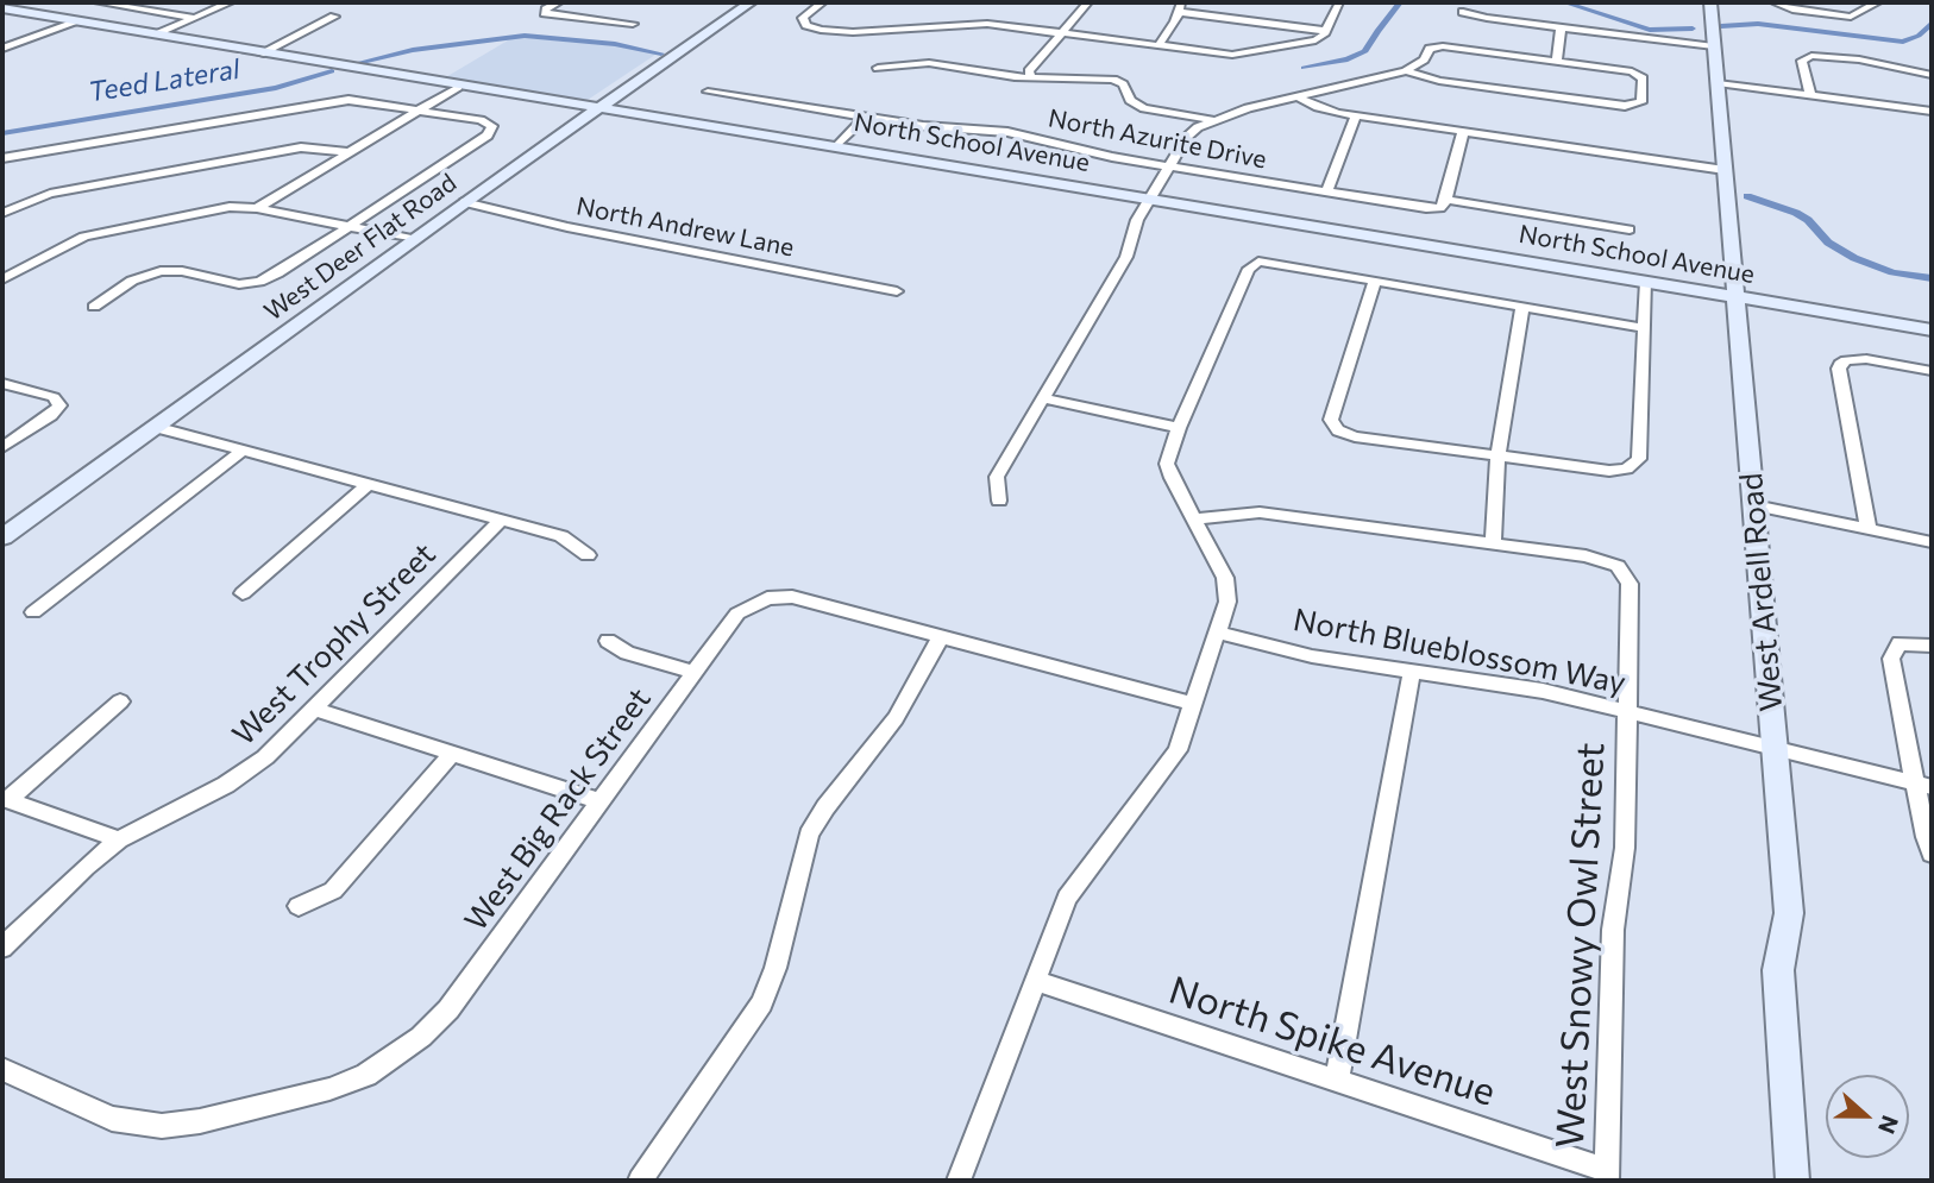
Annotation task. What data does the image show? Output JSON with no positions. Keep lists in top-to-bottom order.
{
  "streets": {
    "street": [
      "North Azurite Drive",
      "North School Avenue",
      "North Andrew Lane",
      "West Deer Flat Road",
      "West Ardell Road",
      "West Trophy Street",
      "North Blueblossom Way",
      "West Big Rack Street",
      "West Snowy Owl Street",
      "North Spike Avenue"
    ]
  },
  "crossings": [
    ["North School Avenue", "West Deer Flat Road"],
    ["North School Avenue", "West Ardell Road"],
    ["North Andrew Lane", "West Deer Flat Road"],
    ["West Ardell Road", "North Blueblossom Way"],
    ["North Blueblossom Way", "West Snowy Owl Street"],
    ["West Snowy Owl Street", "North Spike Avenue"]
  ],
  "water": ["Teed Lateral"],
  "north": "right"
}
